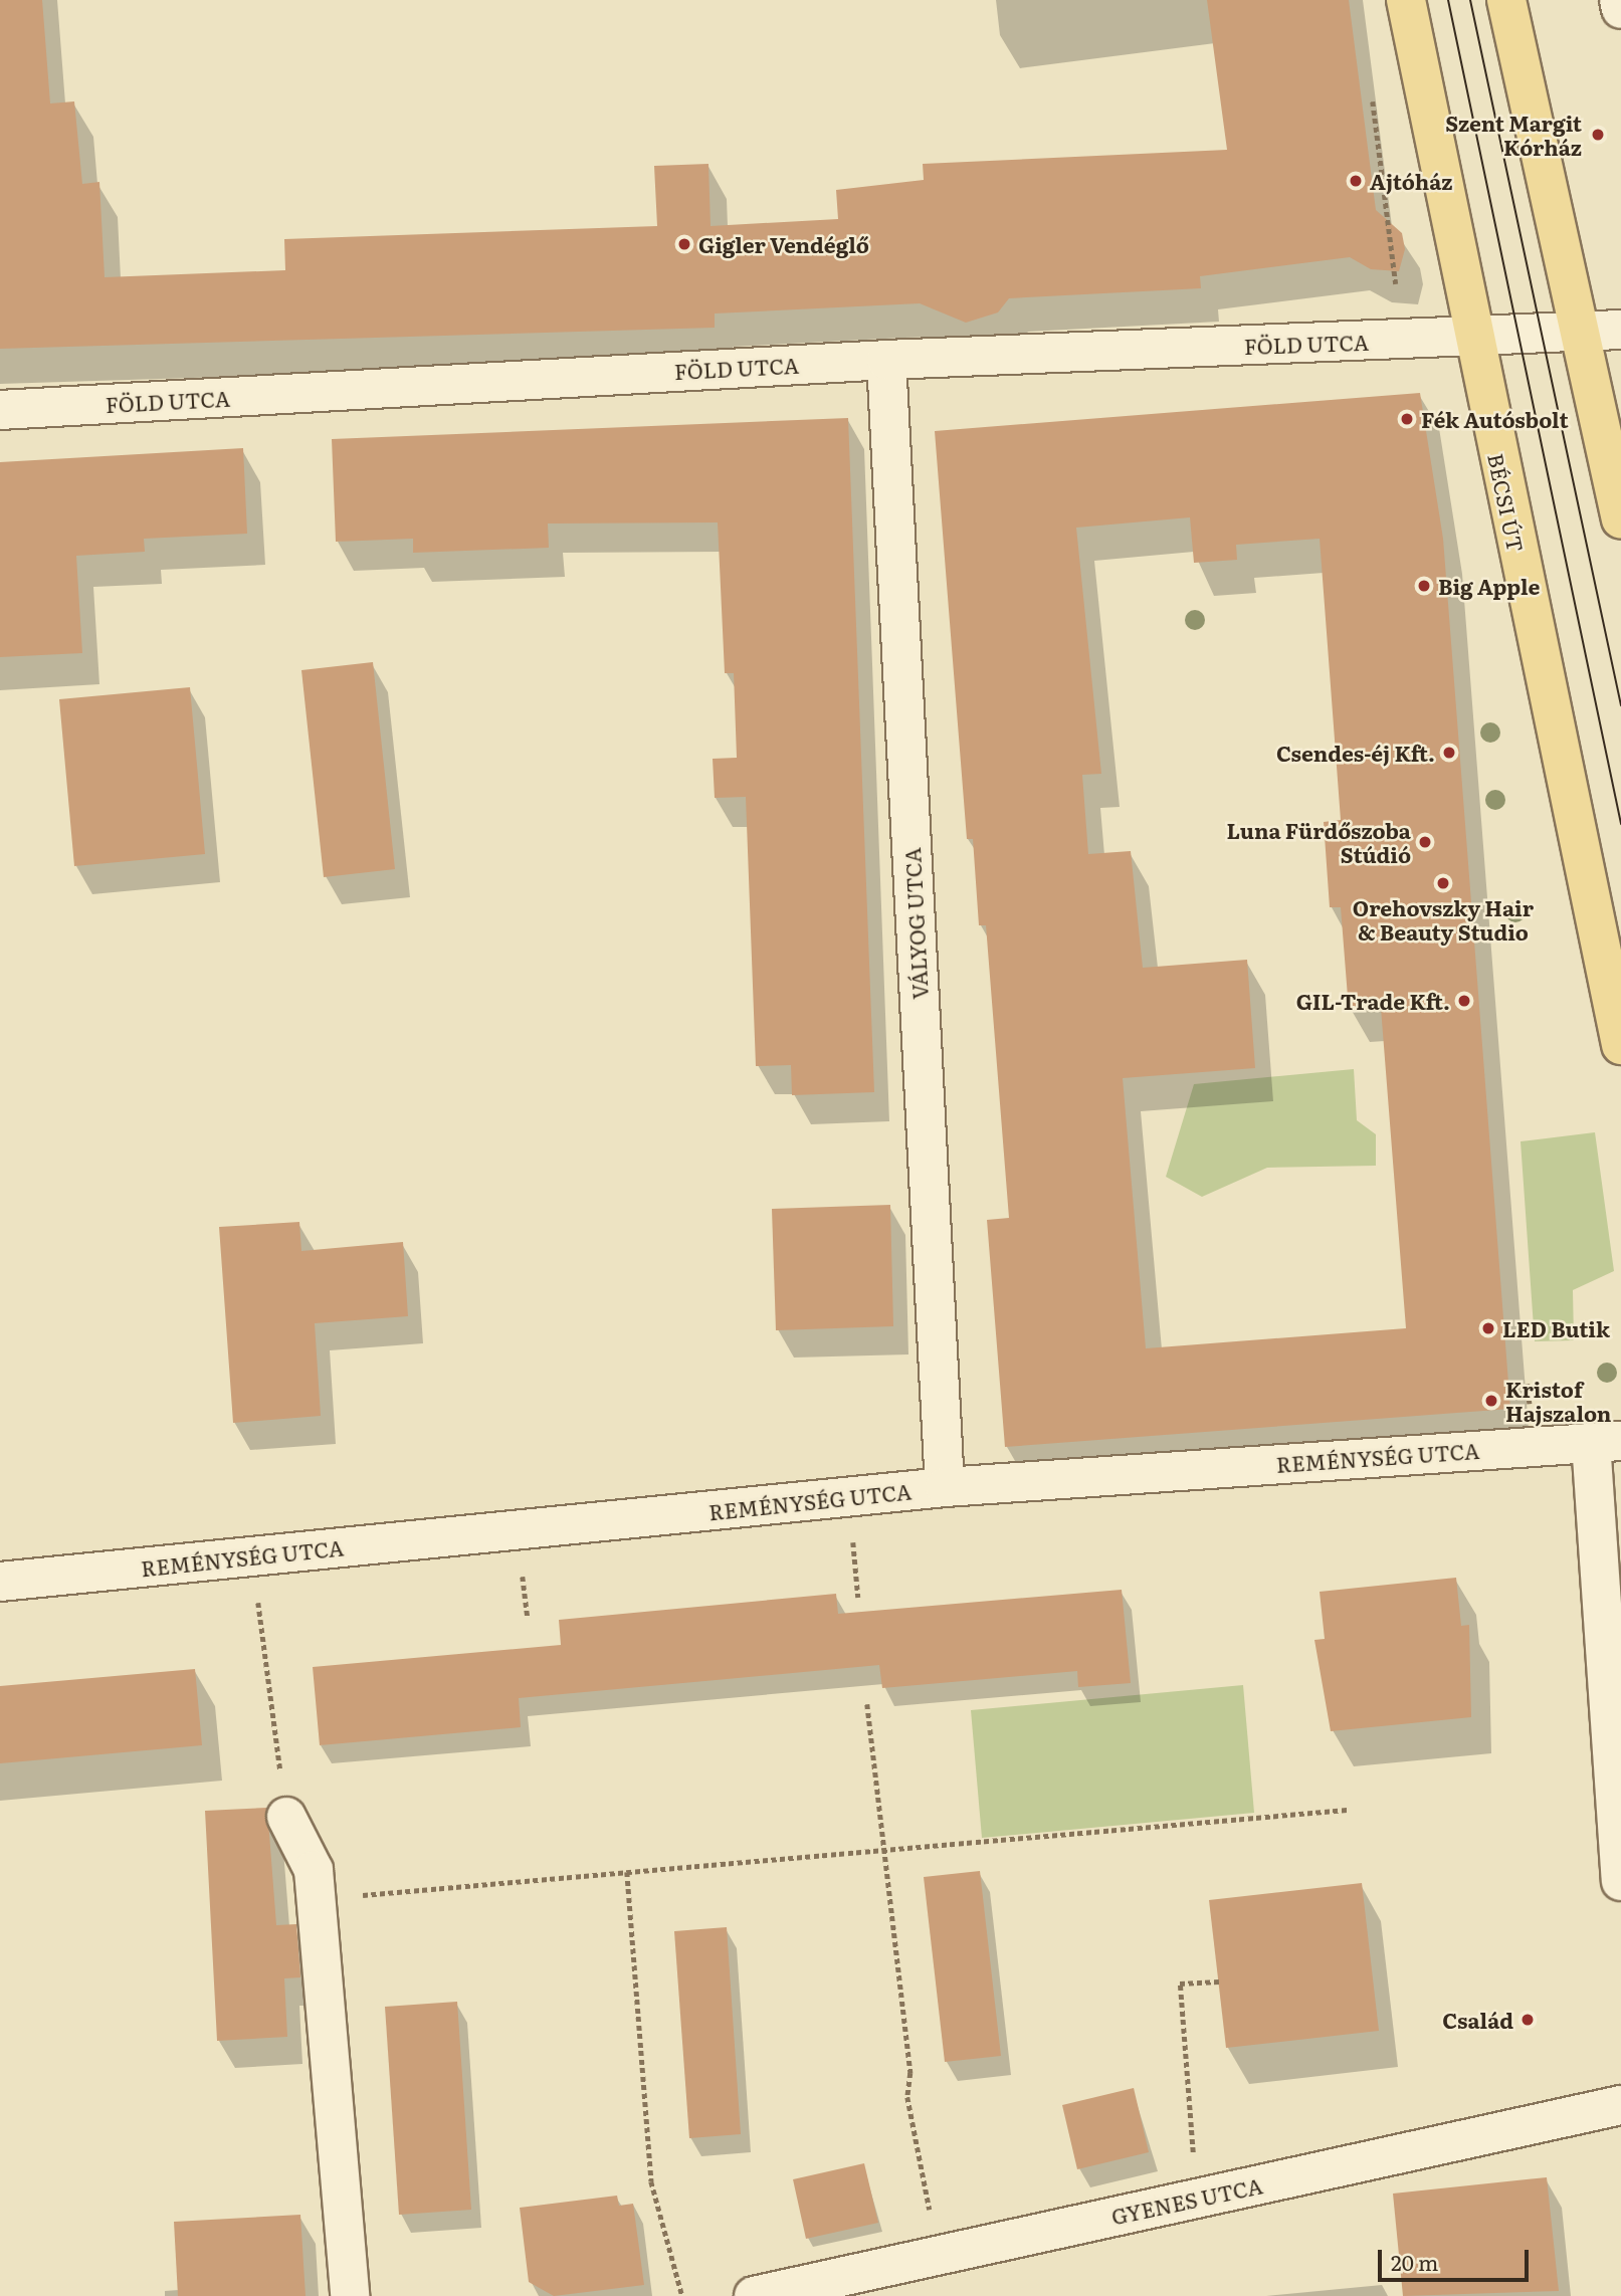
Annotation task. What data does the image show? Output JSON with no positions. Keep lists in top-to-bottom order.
{
  "streets": {
    "main road": ["BÉCSI ÚT"],
    "street": [
      "FÖLD UTCA",
      "VÁLYOG UTCA",
      "REMÉNYSÉG UTCA",
      "GYENES UTCA"
    ]
  },
  "crossings": [
    ["FÖLD UTCA", "BÉCSI ÚT"],
    ["FÖLD UTCA", "VÁLYOG UTCA"],
    ["VÁLYOG UTCA", "REMÉNYSÉG UTCA"]
  ],
  "places": [
    "Szent Margit Kórház",
    "Ajtóház",
    "Gigler Vendéglő",
    "Fék Autósbolt",
    "Big Apple",
    "Csendes-éj Kft.",
    "Luna Fürdőszoba Stúdió",
    "Orehovszky Hair & Beauty Studio",
    "GIL-Trade Kft.",
    "LED Butik",
    "Kristof Hajszalon",
    "Család"
  ],
  "scale_bar": "20 m"
}
